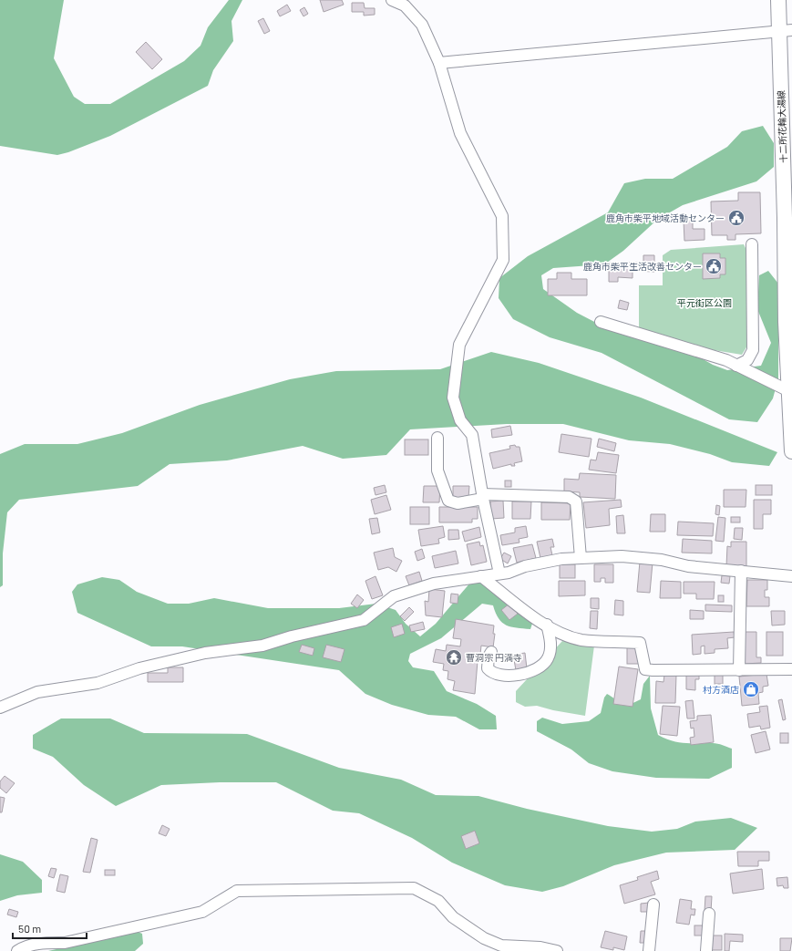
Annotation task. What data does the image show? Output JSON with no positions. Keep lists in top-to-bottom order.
{
  "streets": {
    "main road": ["十二所花輪大湯線"]
  },
  "parks": ["平元街区公園"],
  "places": {
    "public building": ["鹿角市柴平地域活動センター", "鹿角市柴平生活改善センター"],
    "temple": ["曹洞宗 円満寺"],
    "shop": ["村方酒店"]
  },
  "scale_bar": "50 m"
}
